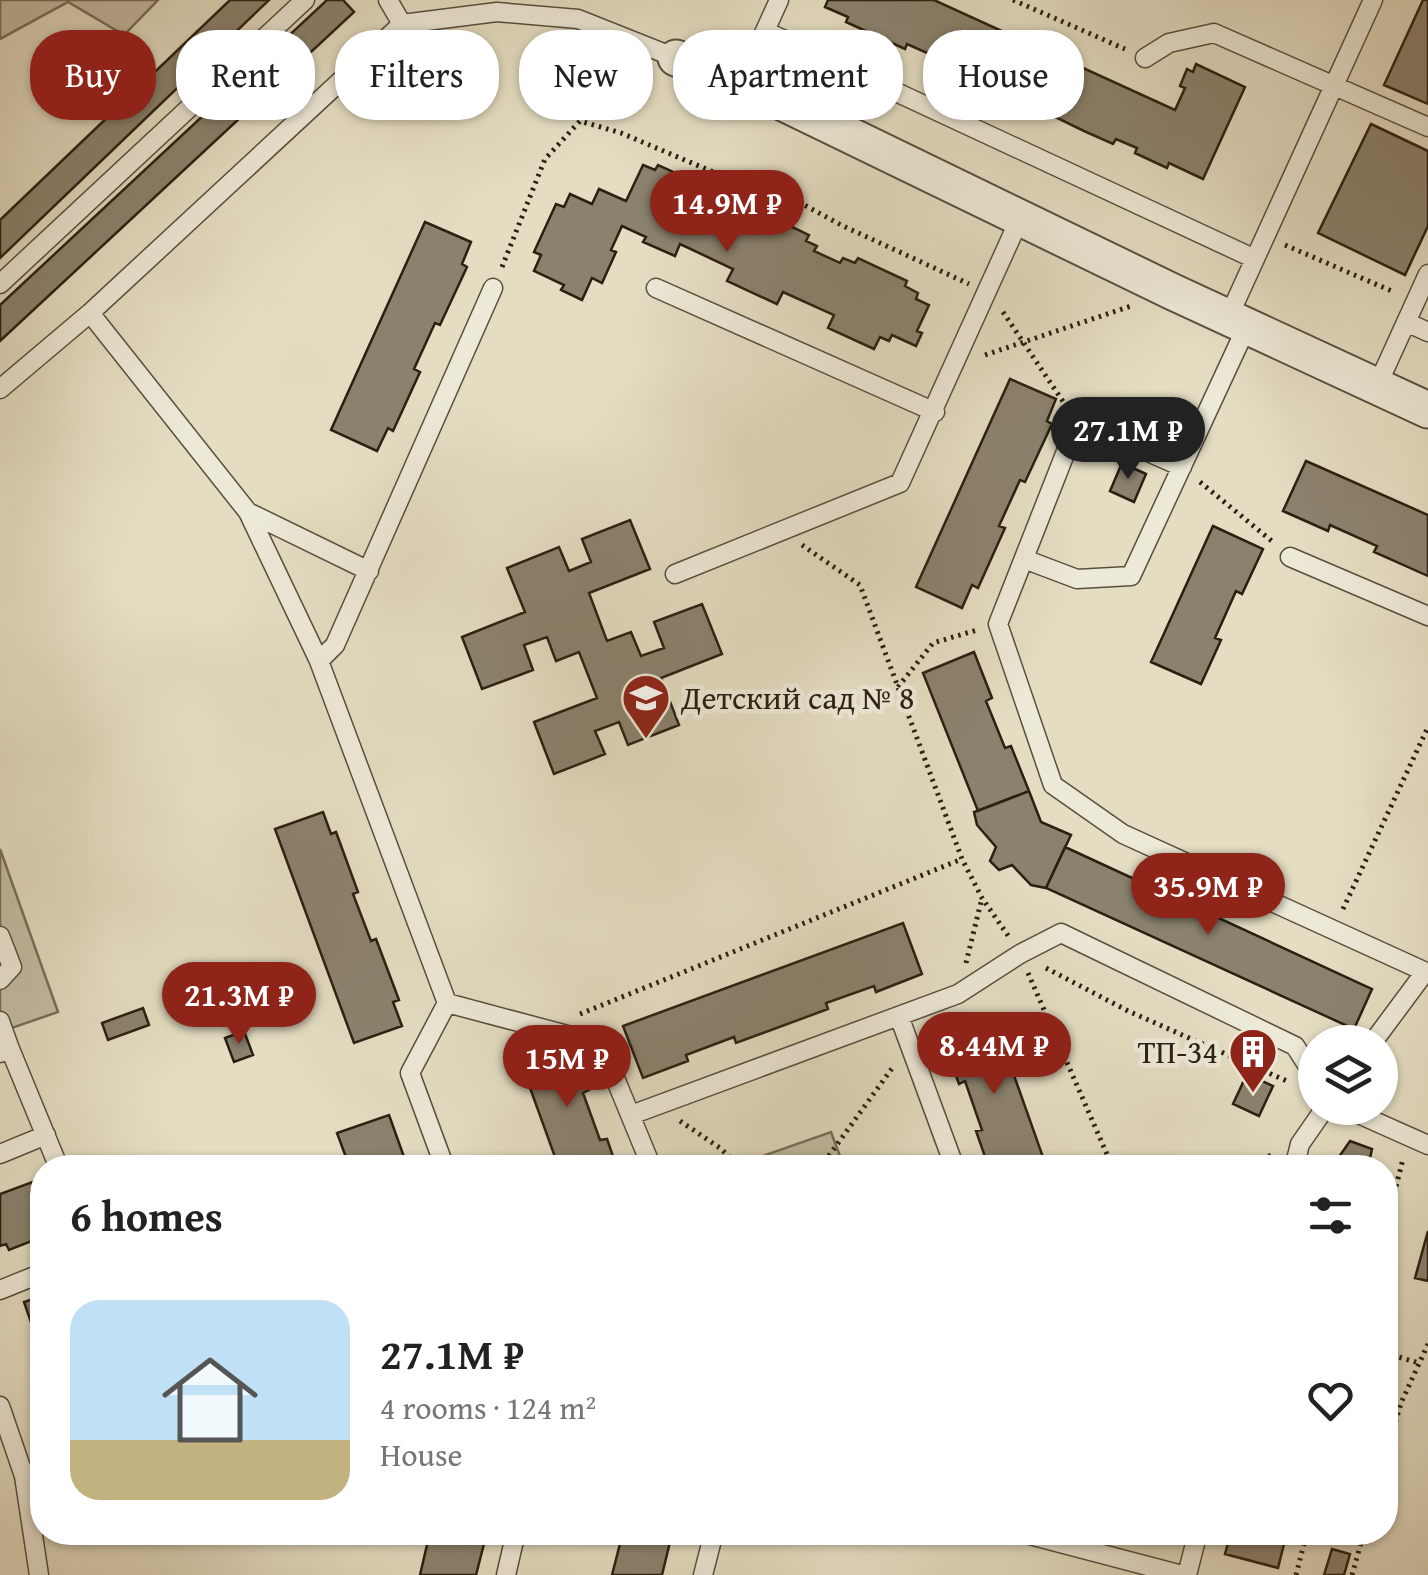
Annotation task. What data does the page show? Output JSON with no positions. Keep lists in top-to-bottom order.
{
  "places": {
    "school or university": ["Детский сад № 8"],
    "building": ["ТП-34"]
  },
  "page": {
    "chip": [
      "Buy",
      "Rent",
      "Filters",
      "New",
      "Apartment",
      "House"
    ],
    "price": [
      "14.9M ₽",
      "27.1M ₽",
      "35.9M ₽",
      "21.3M ₽",
      "8.44M ₽",
      "15M ₽"
    ],
    "heading": "6 homes",
    "list": [
      {
        "name": "27.1M ₽",
        "note": "4 rooms · 124 m² · House"
      }
    ]
  }
}
